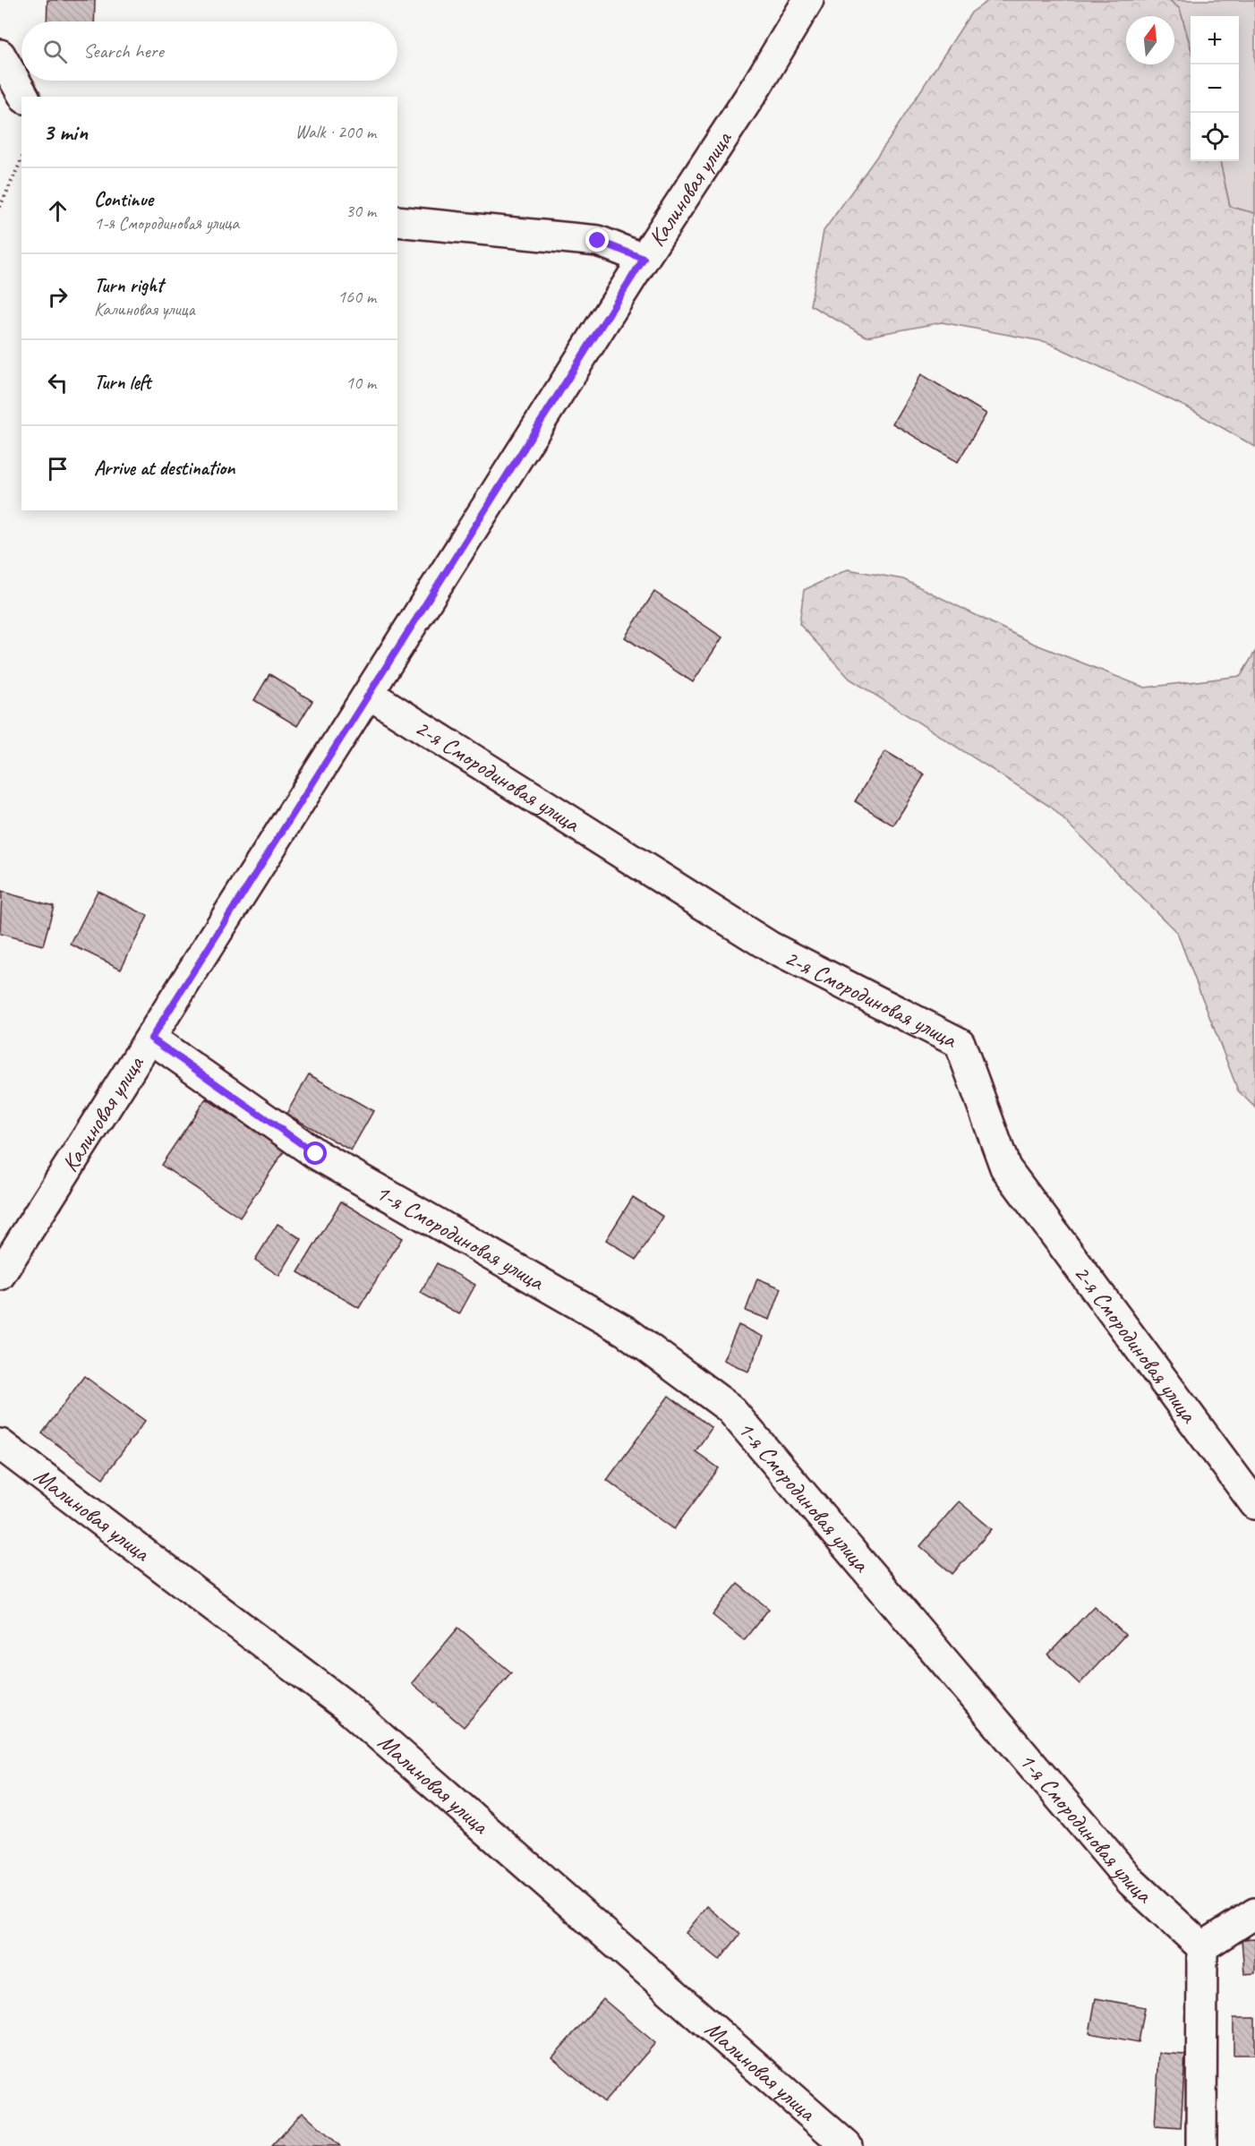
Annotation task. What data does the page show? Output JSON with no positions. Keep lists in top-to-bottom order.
{
  "streets": {
    "street": [
      "Калиновая улица",
      "2-я Смородиновая улица",
      "1-я Смородиновая улица",
      "Малиновая улица"
    ]
  },
  "crossings": [
    ["Калиновая улица", "2-я Смородиновая улица"],
    ["Калиновая улица", "1-я Смородиновая улица"]
  ],
  "north": "top",
  "page": {
    "map_buttons": ["+", "−"],
    "search": "Search here",
    "heading": ["3 min", "Walk · 200 m"],
    "list": [
      ["Continue", "1-я Смородиновая улица", "30 m"],
      ["Turn right", "Калиновая улица", "160 m"],
      ["Turn left", "10 m"],
      "Arrive at destination"
    ]
  }
}
